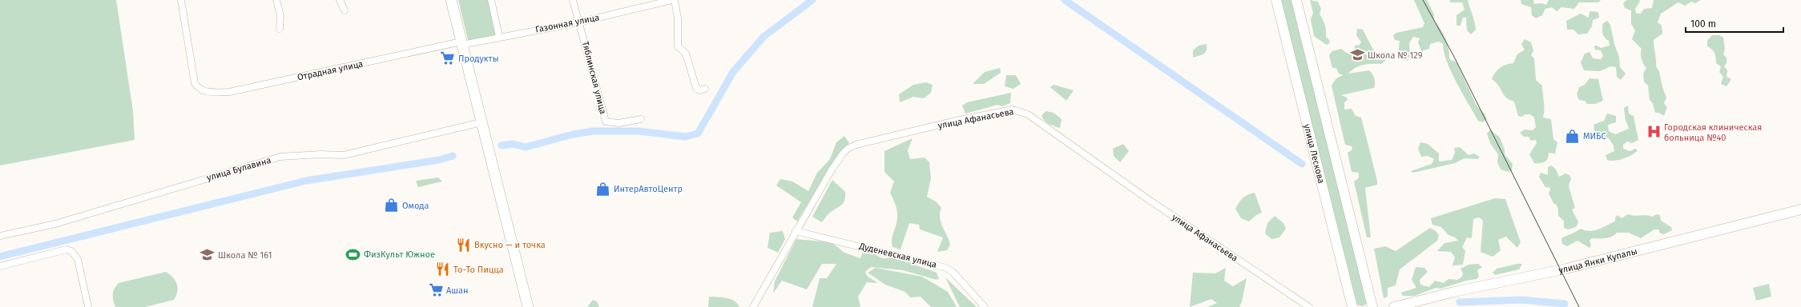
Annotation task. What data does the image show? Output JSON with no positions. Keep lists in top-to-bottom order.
{
  "streets": {
    "main road": ["улица Лескова", "улица Янки Купалы"],
    "street": [
      "Газонная улица",
      "Отрадная улица",
      "Тяблинская улица",
      "улица Афанасьева",
      "улица Булавина",
      "Дуденевская улица"
    ]
  },
  "crossings": [
    ["Газонная улица", "Отрадная улица"],
    ["Газонная улица", "Тяблинская улица"],
    ["улица Афанасьева", "Дуденевская улица"]
  ],
  "places": {
    "school or university": ["Школа № 129", "Школа № 161"],
    "supermarket": ["Продукты", "Ашан"],
    "hospital": ["Городская клиническая больница №40"],
    "shop": ["МИБС", "ИнтерАвтоЦентр", "Омода"],
    "restaurant": ["Вкусно — и точка", "То-То Пицца"],
    "sports": ["ФизКульт Южное"]
  },
  "scale_bar": "100 m"
}
